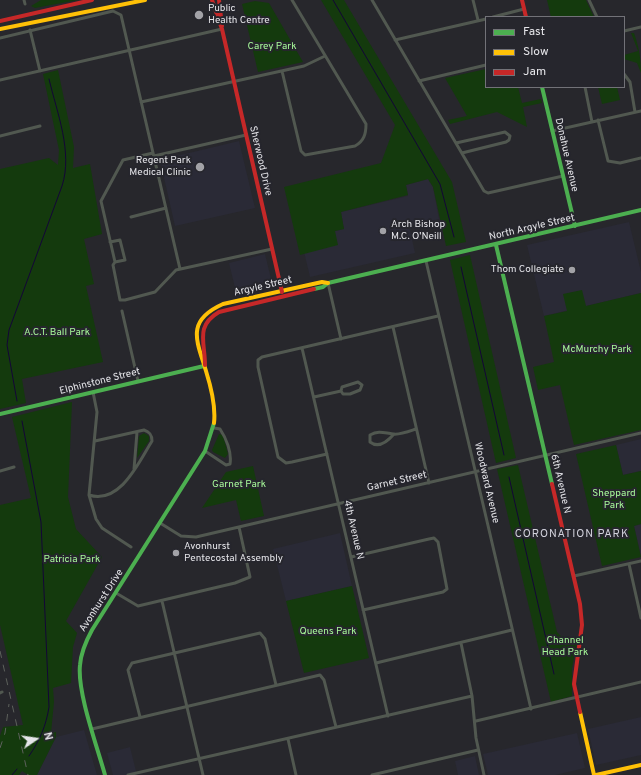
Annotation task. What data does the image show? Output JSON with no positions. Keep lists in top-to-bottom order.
{
  "streets": {
    "street": [
      "Donahue Avenue",
      "Sherwood Drive",
      "North Argyle Street",
      "Argyle Street",
      "Elphinstone Street",
      "Garnet Street",
      "Woodward Avenue",
      "6th Avenue N",
      "4th Avenue N",
      "Avonhurst Drive"
    ]
  },
  "crossings": [
    ["Donahue Avenue", "North Argyle Street"],
    ["Sherwood Drive", "Argyle Street"],
    ["North Argyle Street", "Argyle Street"],
    ["North Argyle Street", "Woodward Avenue"],
    ["North Argyle Street", "6th Avenue N"],
    ["Argyle Street", "Woodward Avenue"],
    ["Argyle Street", "Avonhurst Drive"],
    ["Elphinstone Street", "Avonhurst Drive"],
    ["Garnet Street", "Woodward Avenue"],
    ["Garnet Street", "6th Avenue N"],
    ["Garnet Street", "4th Avenue N"],
    ["Garnet Street", "Avonhurst Drive"]
  ],
  "districts": ["CORONATION PARK"],
  "parks": [
    "Carey Park",
    "A.C.T. Ball Park",
    "McMurchy Park",
    "Garnet Park",
    "Sheppard Park",
    "Patricia Park",
    "Queens Park",
    "Channel Head Park"
  ],
  "places": [
    "Public Health Centre",
    "Regent Park Medical Clinic",
    "Arch Bishop M.C. O'Neill",
    "Thom Collegiate",
    "Avonhurst Pentecostal Assembly"
  ],
  "legend": ["Fast", "Slow", "Jam"],
  "north": "right"
}
